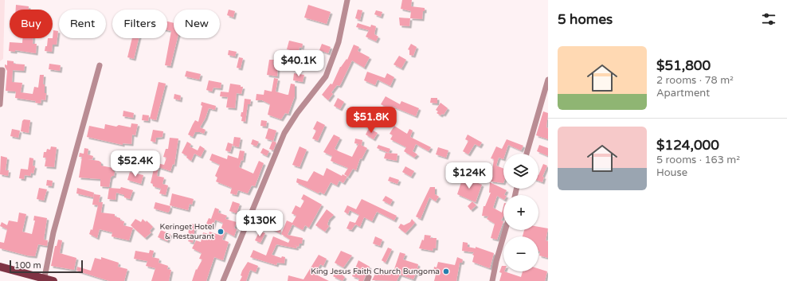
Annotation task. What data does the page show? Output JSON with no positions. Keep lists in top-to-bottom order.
{
  "places": ["Keringet Hotel & Restaurant", "King Jesus Faith Church Bungoma"],
  "scale_bar": "100 m",
  "page": {
    "heading": "5 homes",
    "chip": [
      "Buy",
      "Rent",
      "Filters",
      "New"
    ],
    "list": [
      {
        "name": "$51,800",
        "note": "2 rooms · 78 m² · Apartment"
      },
      {
        "name": "$124,000",
        "note": "5 rooms · 163 m² · House"
      }
    ],
    "price": [
      "$40.1K",
      "$51.8K",
      "$52.4K",
      "$124K",
      "$130K"
    ],
    "map_buttons": ["+", "−"],
    "scale": "100 m"
  }
}
